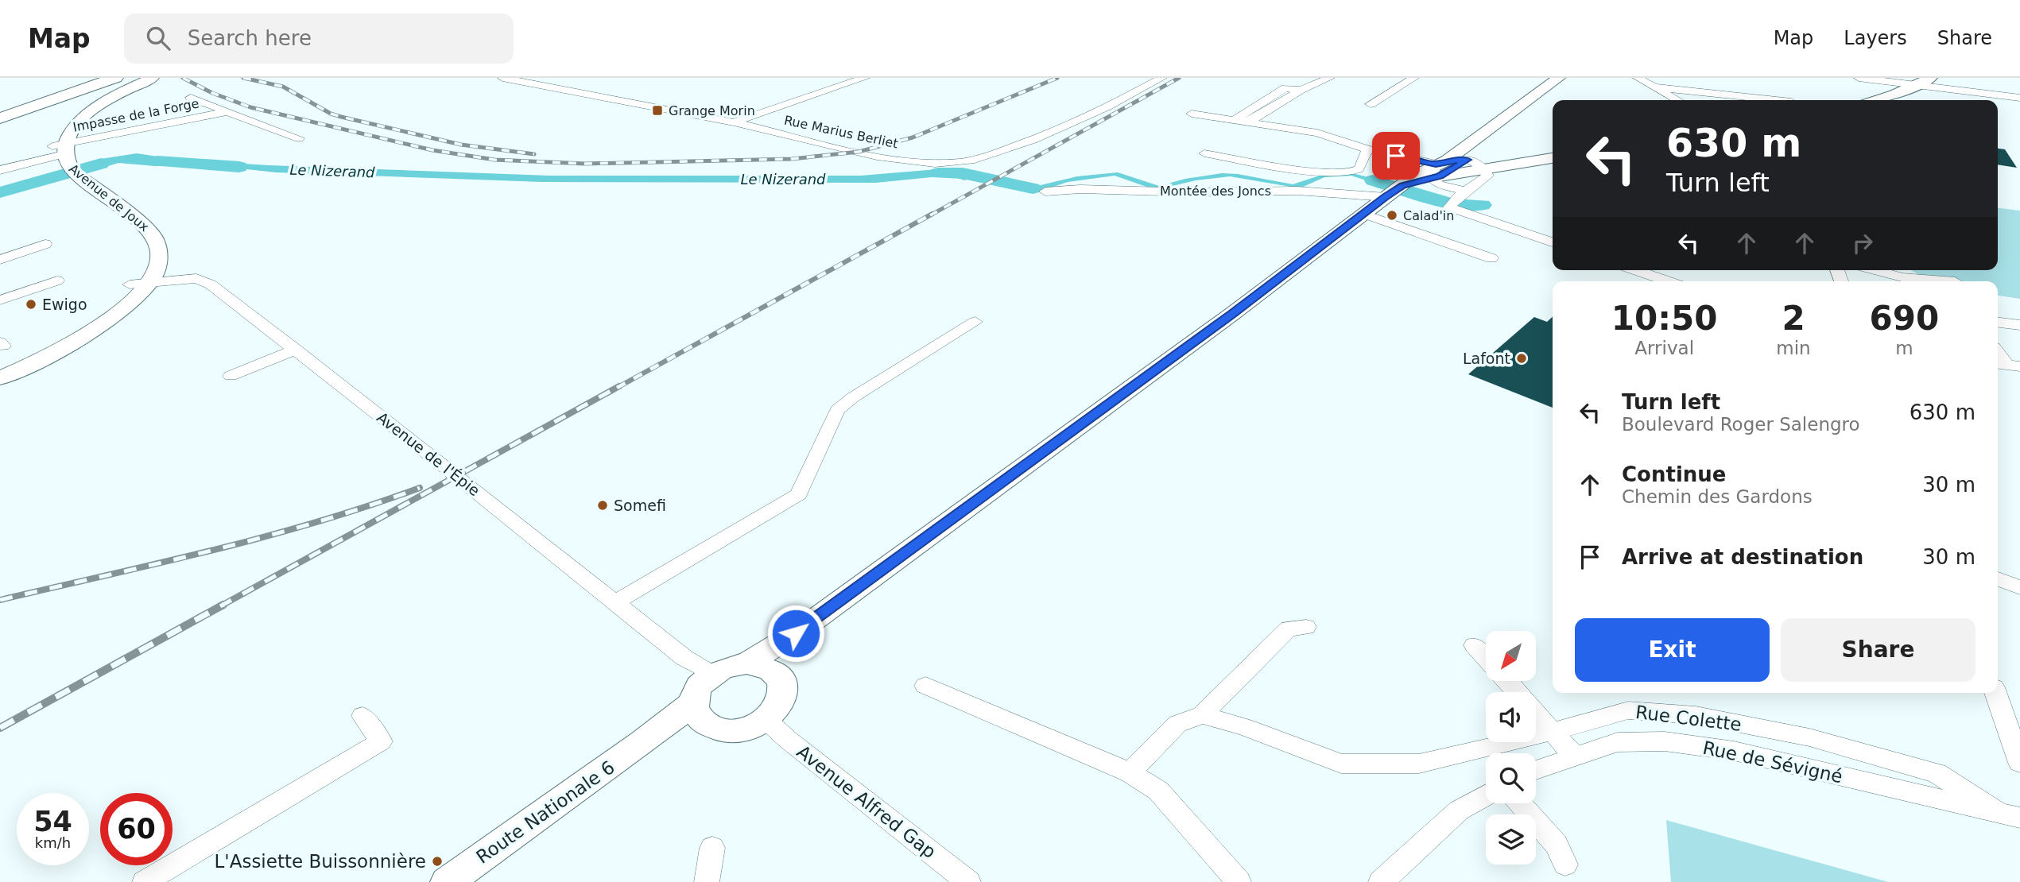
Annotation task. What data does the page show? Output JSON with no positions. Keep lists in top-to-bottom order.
{
  "streets": {
    "main road": ["Avenue de Joux", "Route Nationale 6"],
    "street": [
      "Impasse de la Forge",
      "Rue Marius Berliet",
      "Montée des Joncs",
      "Avenue de l'Épie",
      "Rue Colette",
      "Rue de Sévigné",
      "Avenue Alfred Gap"
    ]
  },
  "crossings": [
    ["Impasse de la Forge", "Avenue de Joux"],
    ["Avenue de Joux", "Avenue de l'Épie"],
    ["Avenue de l'Épie", "Avenue Alfred Gap"],
    ["Avenue de l'Épie", "Route Nationale 6"],
    ["Rue Colette", "Rue de Sévigné"],
    ["Avenue Alfred Gap", "Route Nationale 6"]
  ],
  "water": ["Le Nizerand"],
  "places": {
    "transit": ["Grange Morin"],
    "other": [
      "Calad'in",
      "Ewigo",
      "Lafont",
      "Somefi",
      "L'Assiette Buissonnière"
    ]
  },
  "north": "bottom left",
  "page": {
    "header": "Map",
    "search": "Search here",
    "nav": ["Map", "Layers", "Share"],
    "turn": ["630 m", "Turn left"],
    "eta": [
      "10:50",
      "Arrival",
      "2",
      "min",
      "690",
      "m"
    ],
    "list": [
      {
        "name": "Turn left",
        "note": "Boulevard Roger Salengro",
        "value": "630 m"
      },
      {
        "name": "Continue",
        "note": "Chemin des Gardons",
        "value": "30 m"
      },
      {
        "name": "Arrive at destination",
        "value": "30 m"
      }
    ],
    "buttons": ["Exit", "Share"],
    "speed": "54 km/h",
    "limit": "60"
  }
}
